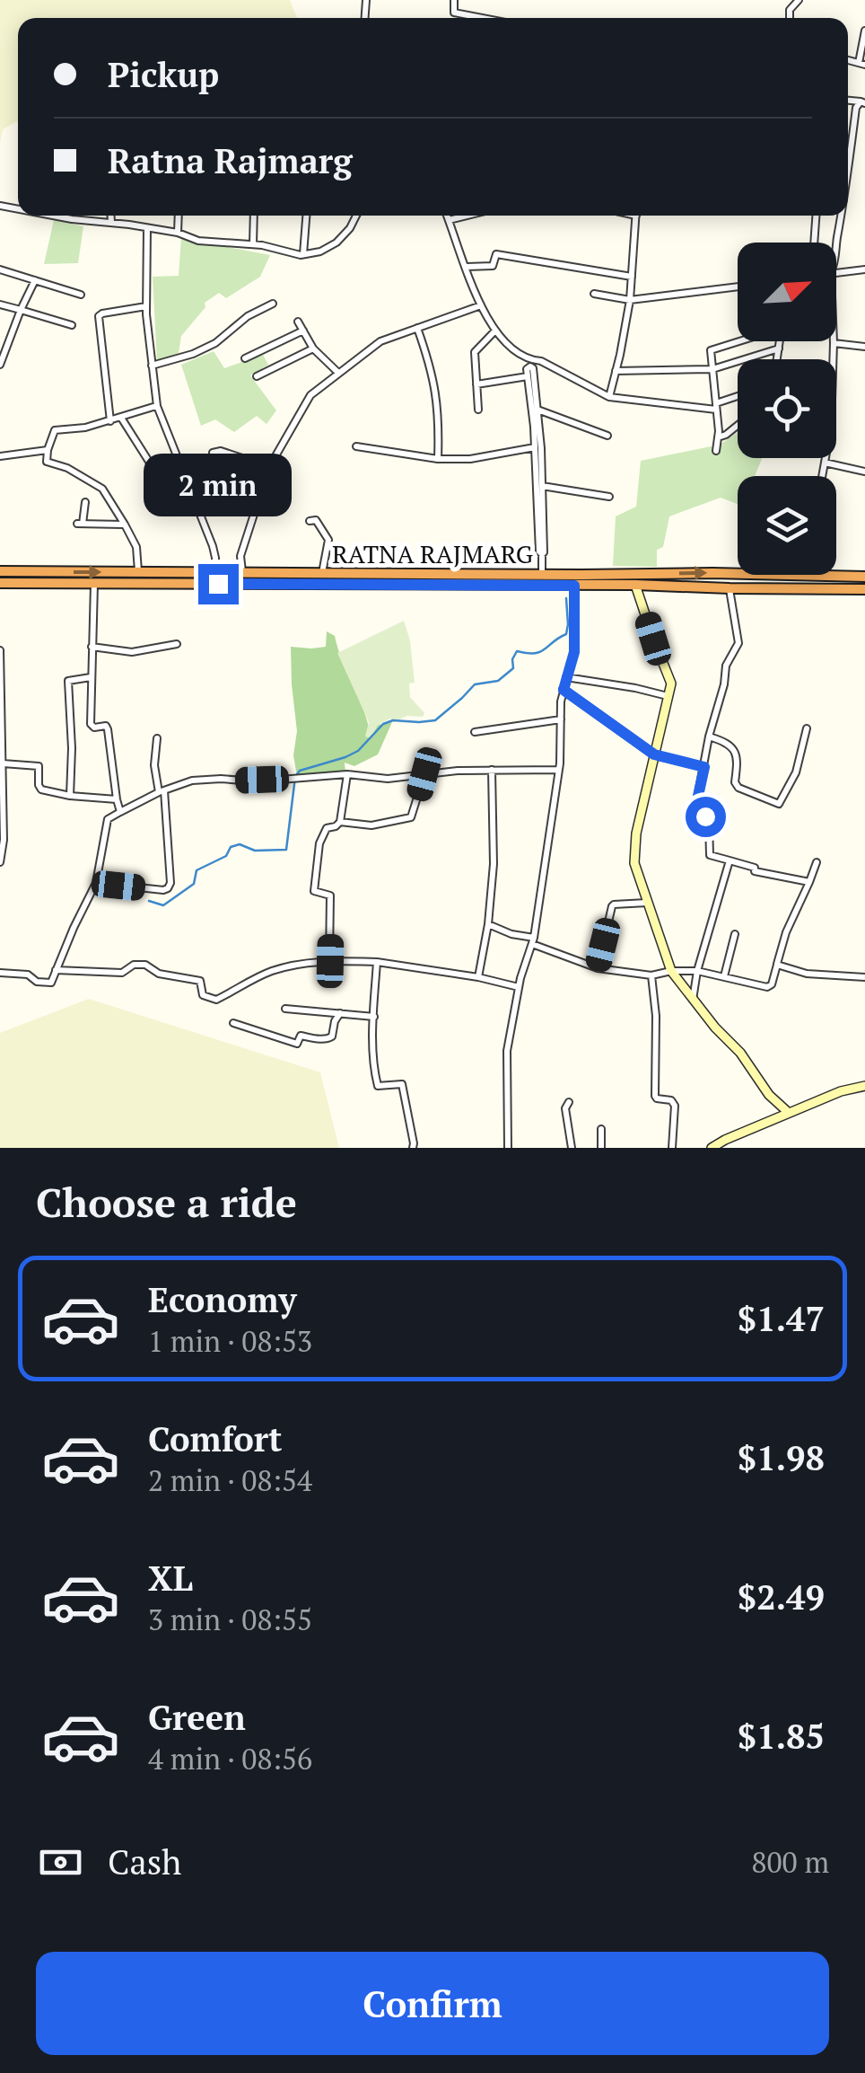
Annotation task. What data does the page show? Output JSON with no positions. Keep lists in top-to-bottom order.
{
  "streets": {
    "highway": ["RATNA RAJMARG"]
  },
  "north": "top right",
  "page": {
    "banner": ["Pickup", "Ratna Rajmarg"],
    "bubble": "2 min",
    "heading": "Choose a ride",
    "list": [
      {
        "name": "Economy",
        "note": "1 min · 08:53",
        "value": "$1.47"
      },
      {
        "name": "Comfort",
        "note": "2 min · 08:54",
        "value": "$1.98"
      },
      {
        "name": "XL",
        "note": "3 min · 08:55",
        "value": "$2.49"
      },
      {
        "name": "Green",
        "note": "4 min · 08:56",
        "value": "$1.85"
      }
    ],
    "pay": ["Cash", "800 m"],
    "buttons": "Confirm"
  }
}
